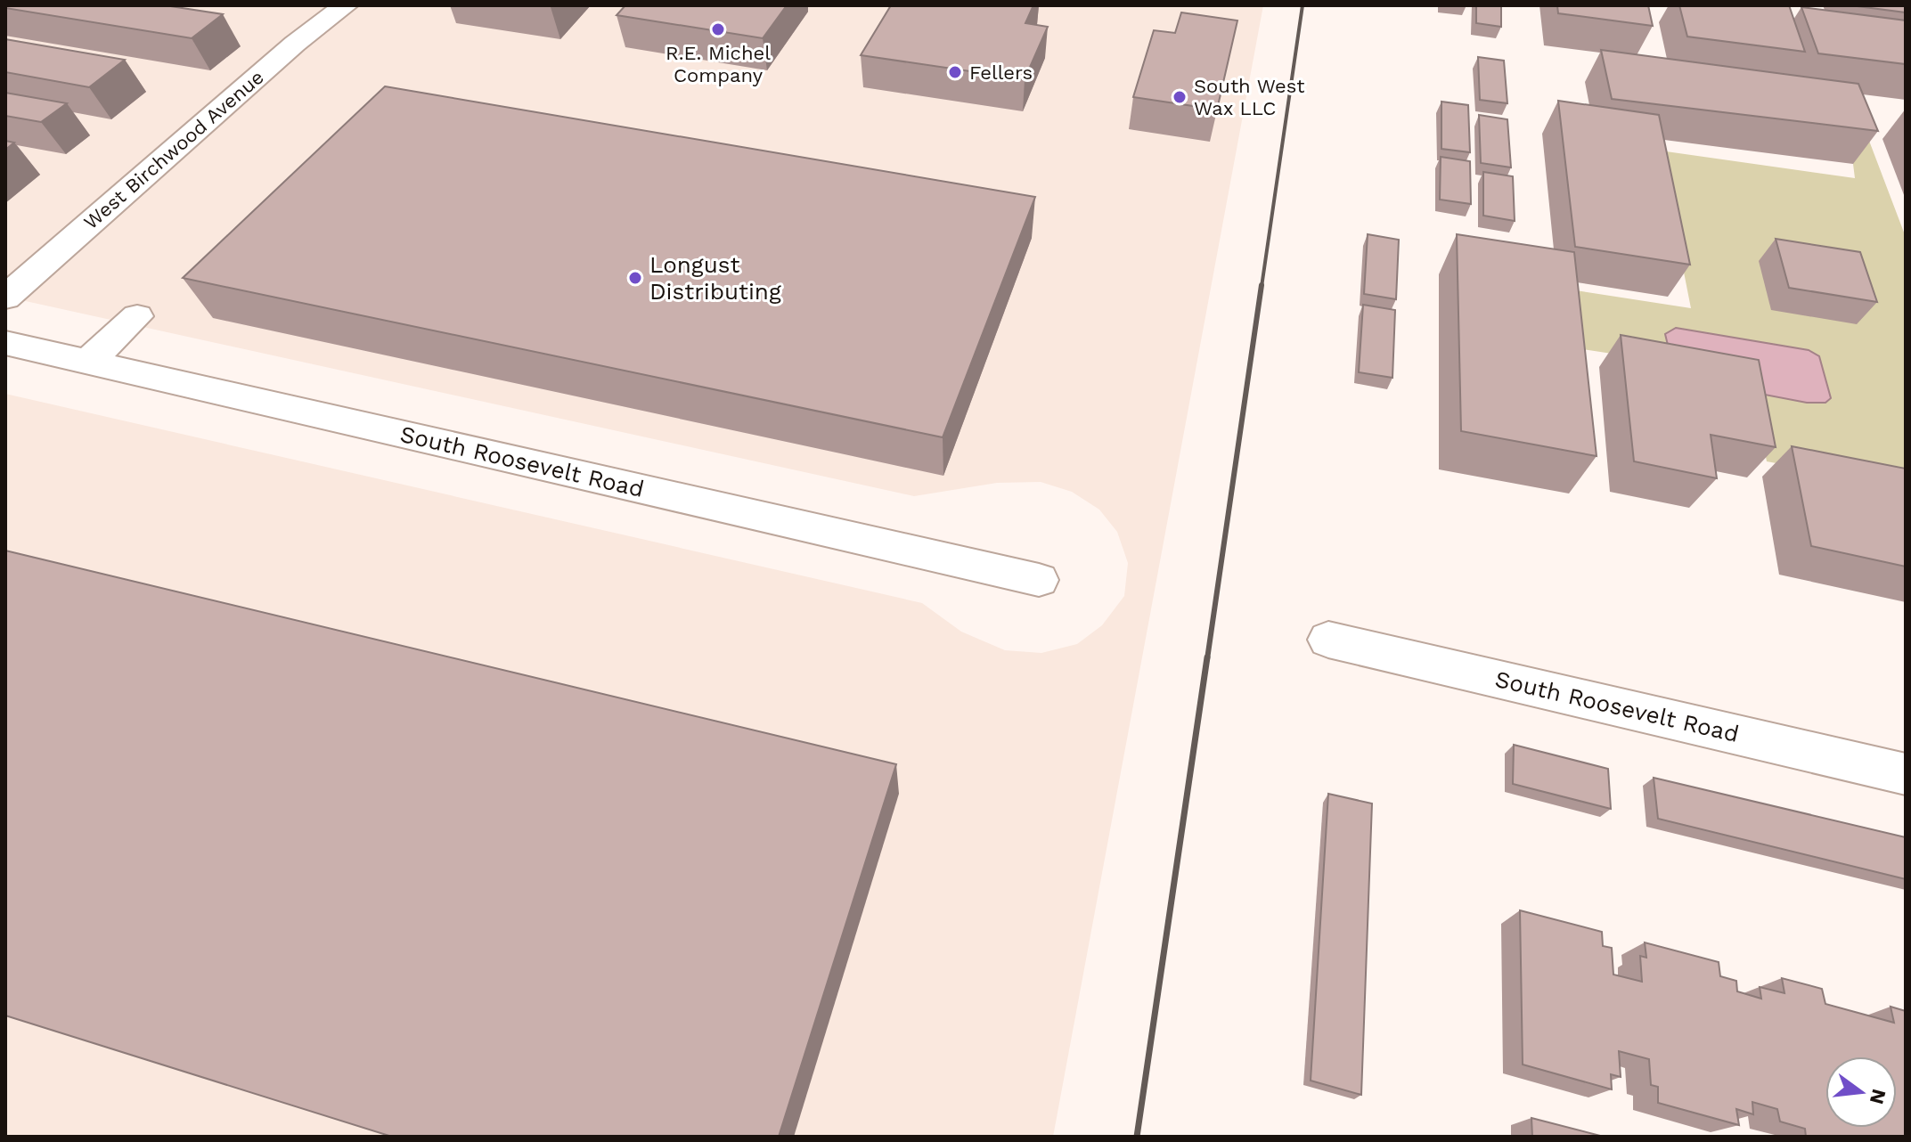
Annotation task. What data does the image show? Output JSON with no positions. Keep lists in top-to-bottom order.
{
  "streets": {
    "street": ["West Birchwood Avenue", "South Roosevelt Road"]
  },
  "places": [
    "R.E. Michel Company",
    "Fellers",
    "South West Wax LLC",
    "Longust Distributing"
  ],
  "north": "right"
}
